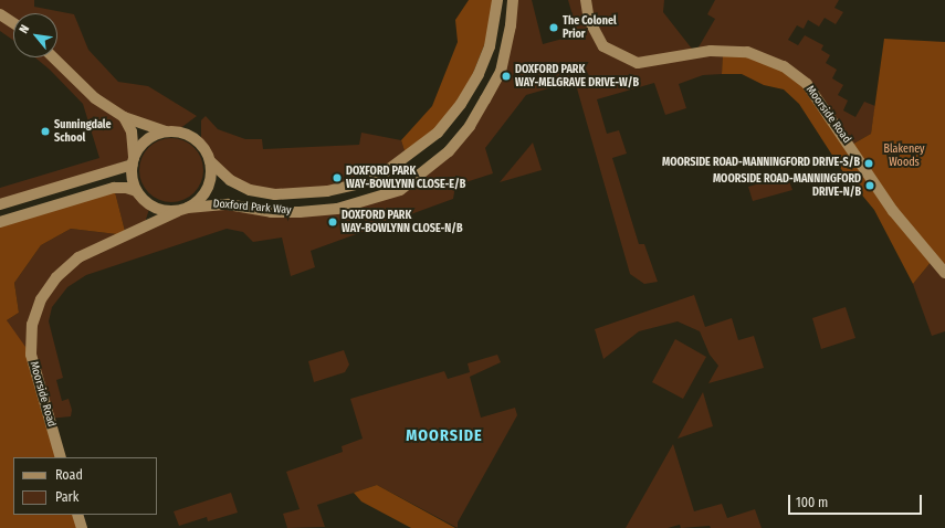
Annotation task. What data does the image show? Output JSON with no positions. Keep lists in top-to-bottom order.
{
  "streets": {
    "main road": ["Moorside Road", "Doxford Park Way"]
  },
  "crossings": [
    ["Moorside Road", "Doxford Park Way"]
  ],
  "districts": ["MOORSIDE"],
  "parks": ["Blakeney Woods"],
  "places": [
    "The Colonel Prior",
    "DOXFORD PARK WAY-MELGRAVE DRIVE-W/B",
    "Sunningdale School",
    "MOORSIDE ROAD-MANNINGFORD DRIVE-S/B",
    "DOXFORD PARK WAY-BOWLYNN CLOSE-E/B",
    "MOORSIDE ROAD-MANNINGFORD DRIVE-N/B",
    "DOXFORD PARK WAY-BOWLYNN CLOSE-N/B"
  ],
  "legend": ["Road", "Park"],
  "scale_bar": "100 m",
  "north": "top left"
}
